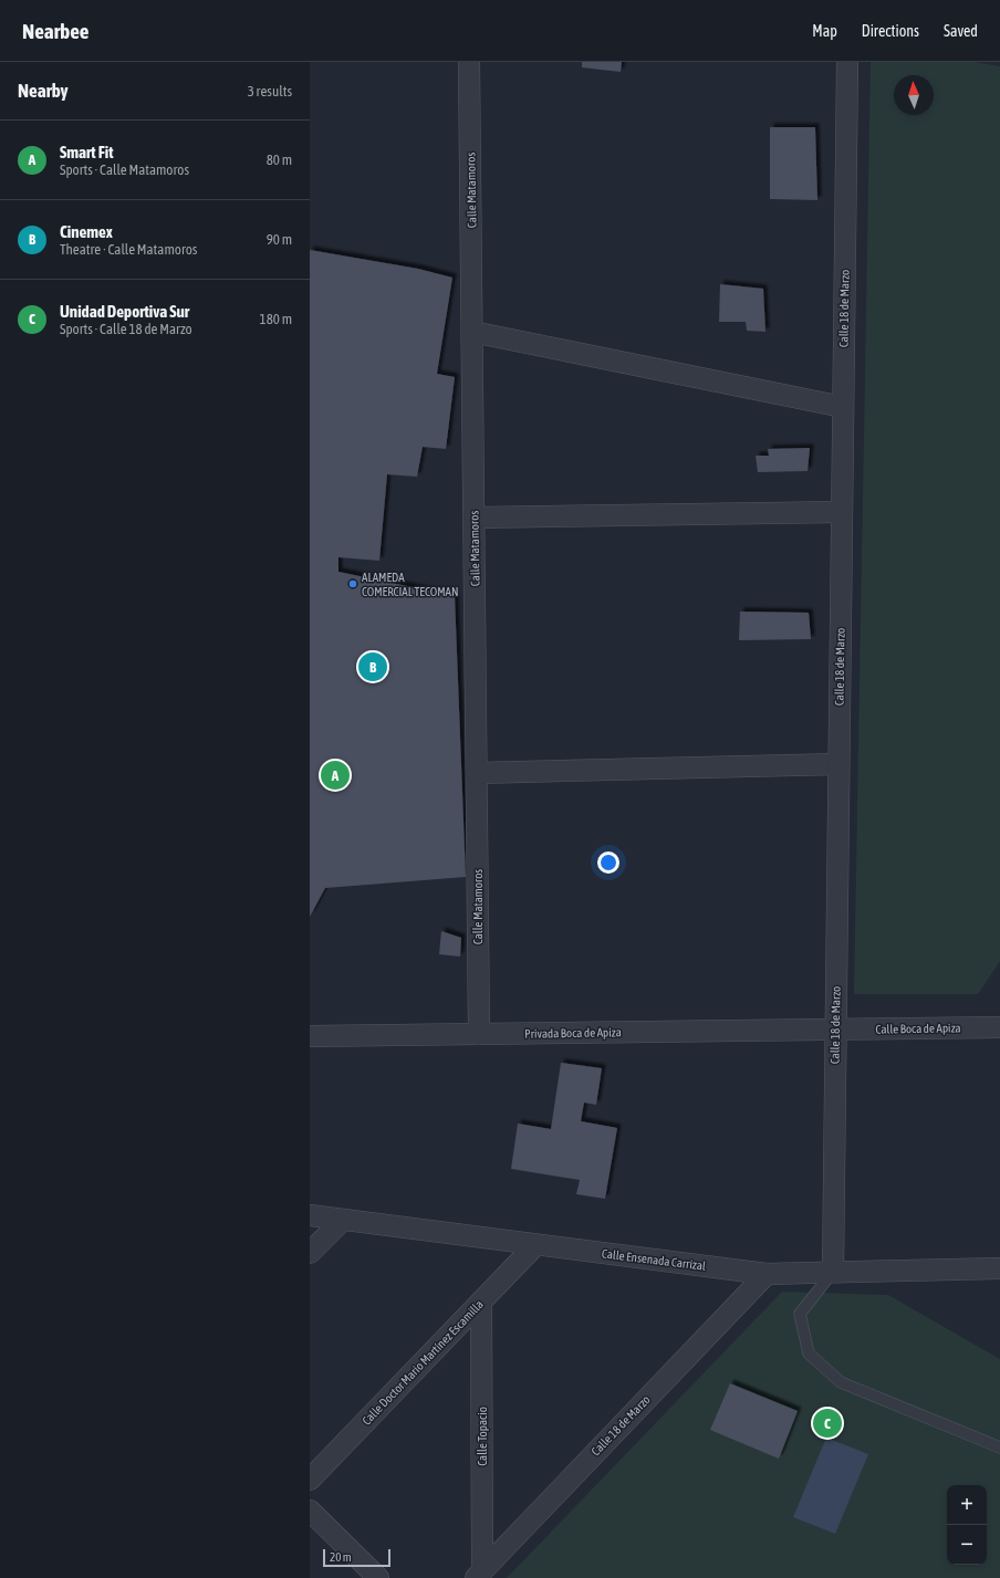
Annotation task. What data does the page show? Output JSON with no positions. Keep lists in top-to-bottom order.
{
  "streets": {
    "street": [
      "Calle Matamoros",
      "Calle 18 de Marzo",
      "Calle Boca de Apiza",
      "Privada Boca de Apiza",
      "Calle Ensenada Carrizal",
      "Calle Doctor Mario Martínez Escamilla",
      "Calle Topacio"
    ]
  },
  "crossings": [
    ["Calle Matamoros", "Privada Boca de Apiza"],
    ["Calle 18 de Marzo", "Calle Boca de Apiza"],
    ["Calle 18 de Marzo", "Privada Boca de Apiza"],
    ["Calle 18 de Marzo", "Calle Ensenada Carrizal"],
    ["Calle 18 de Marzo", "Calle Topacio"],
    ["Calle Boca de Apiza", "Privada Boca de Apiza"],
    ["Calle Ensenada Carrizal", "Calle Doctor Mario Martínez Escamilla"],
    ["Calle Doctor Mario Martínez Escamilla", "Calle Topacio"]
  ],
  "places": ["ALAMEDA COMERCIAL TECOMAN"],
  "scale_bar": "20 m",
  "north": "top",
  "page": {
    "header": "Nearbee",
    "nav": ["Map", "Directions", "Saved"],
    "heading": ["Nearby", "3 results"],
    "list": [
      {
        "mark": "A",
        "name": "Smart Fit",
        "note": "Sports · Calle Matamoros",
        "value": "80 m"
      },
      {
        "mark": "B",
        "name": "Cinemex",
        "note": "Theatre · Calle Matamoros",
        "value": "90 m"
      },
      {
        "mark": "C",
        "name": "Unidad Deportiva Sur",
        "note": "Sports · Calle 18 de Marzo",
        "value": "180 m"
      }
    ],
    "pins": ["B", "A", "C"],
    "map_buttons": ["+", "−"],
    "scale": "20 m"
  }
}
